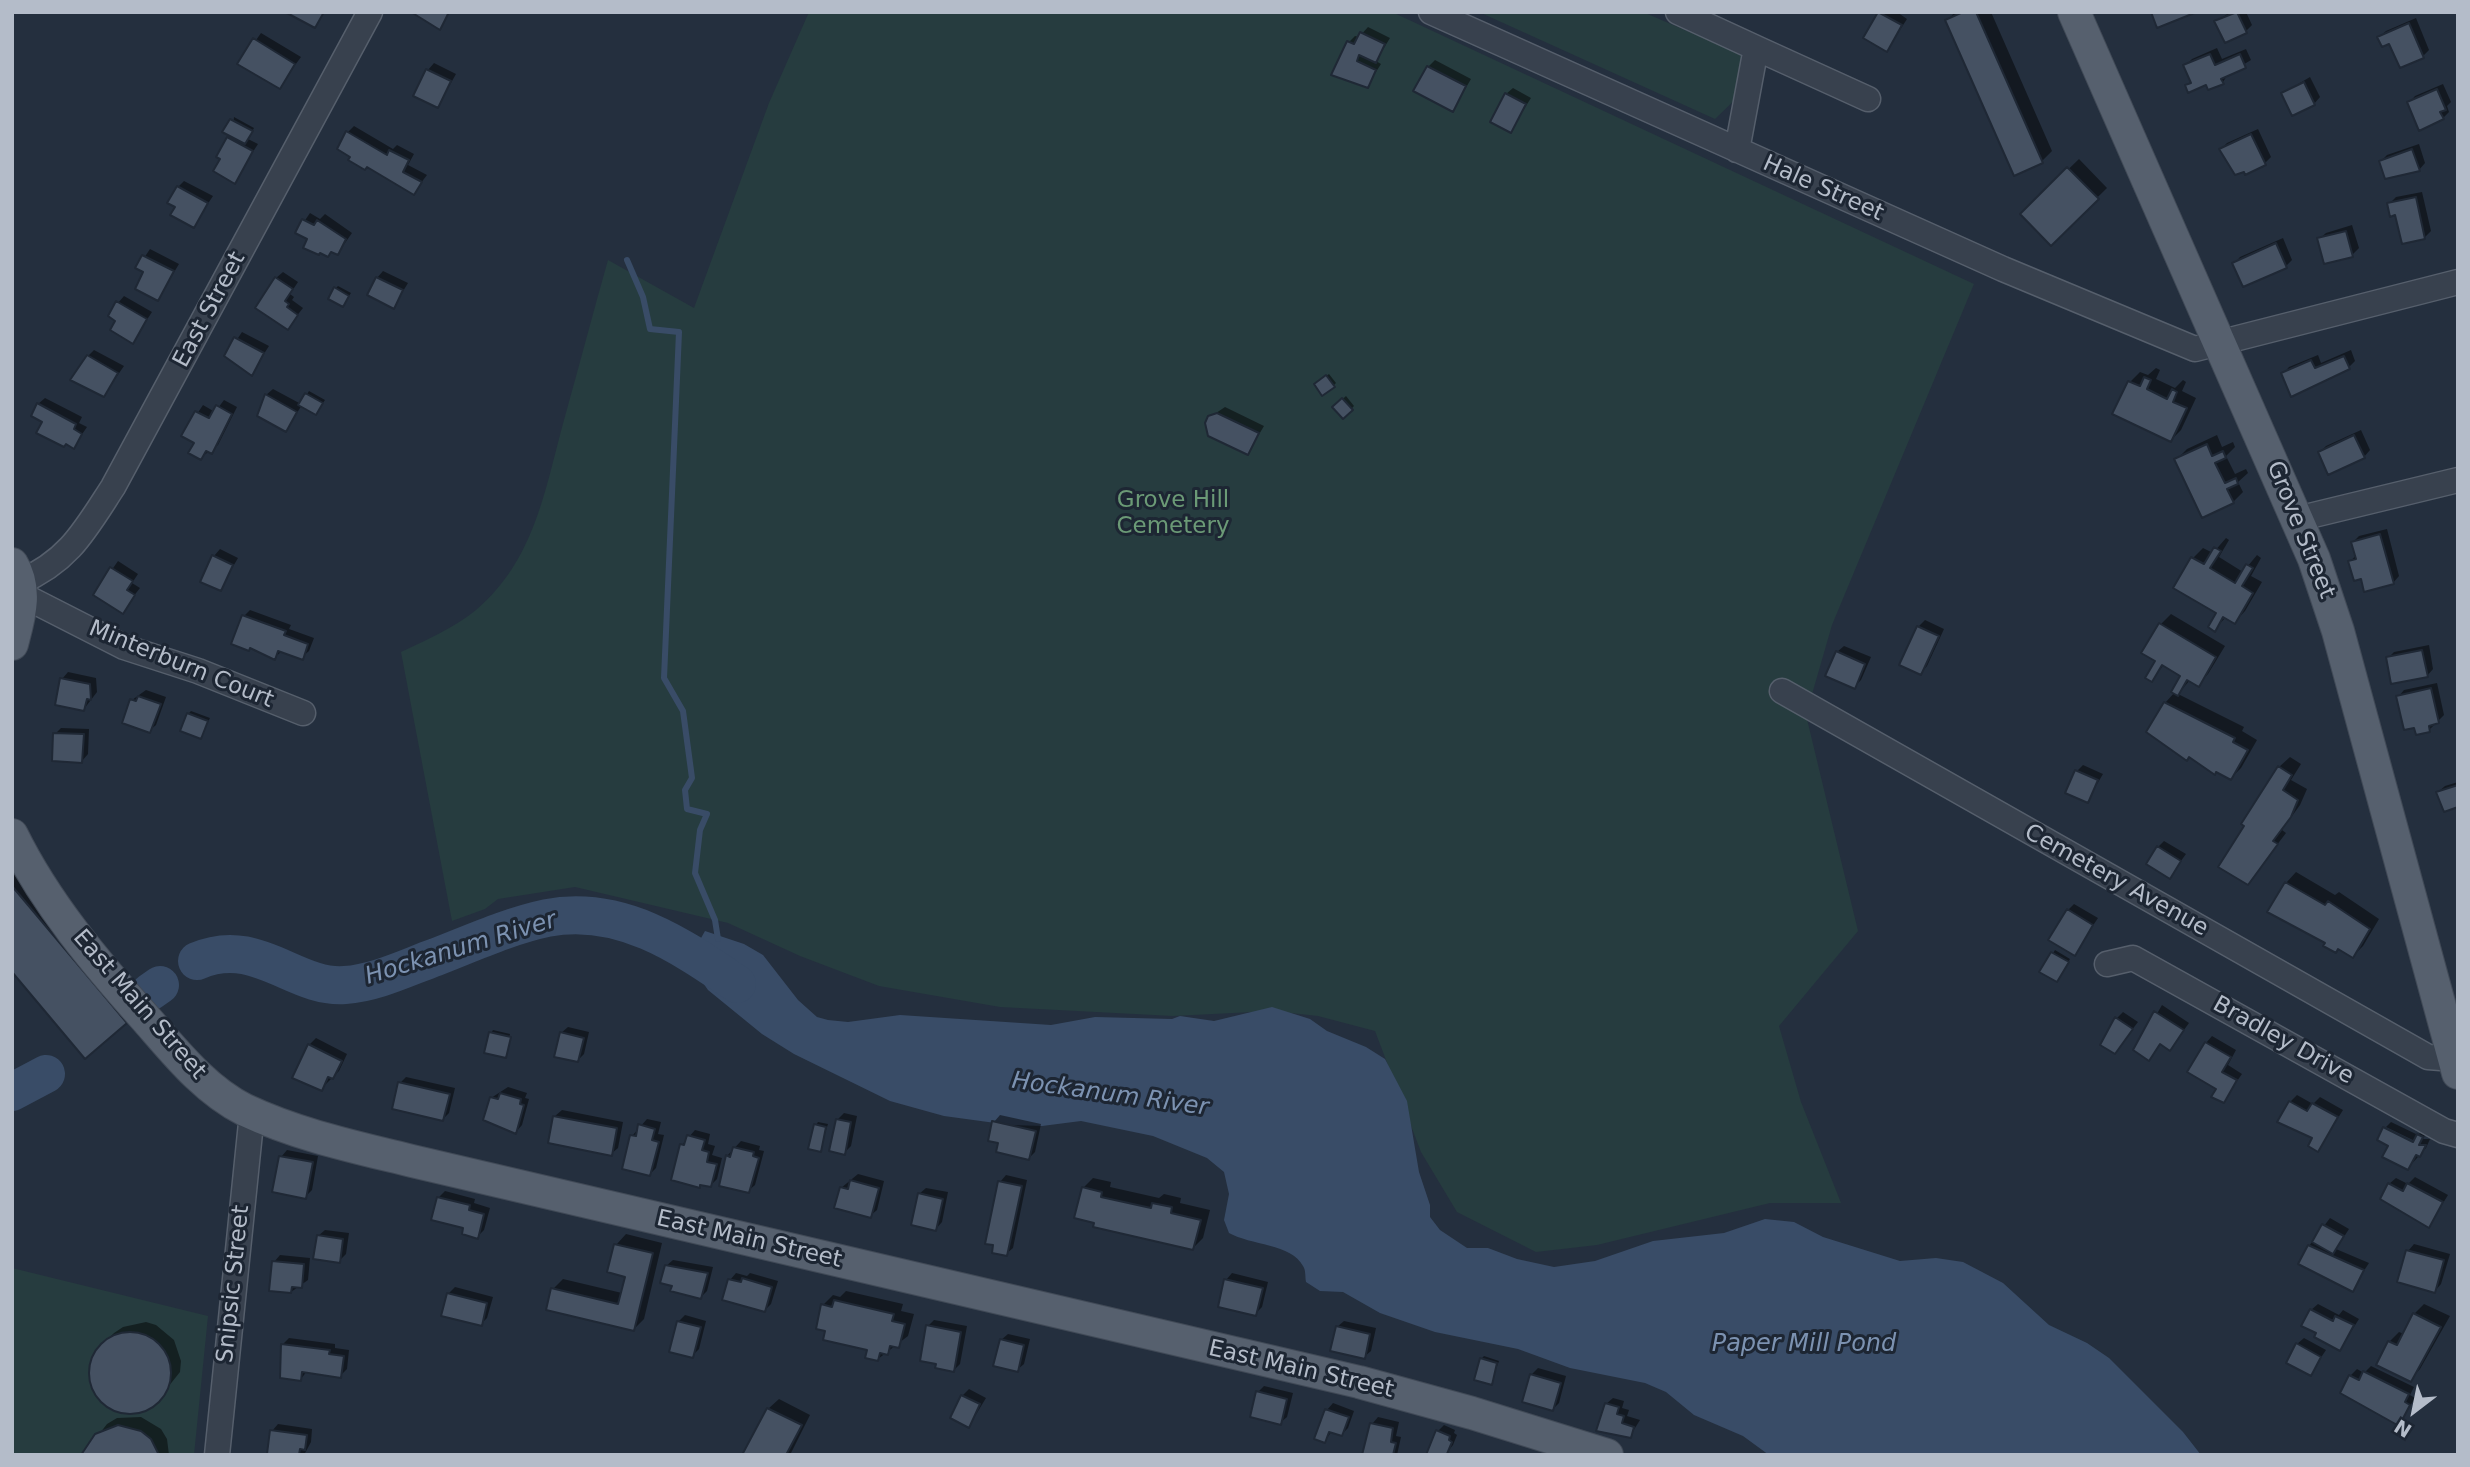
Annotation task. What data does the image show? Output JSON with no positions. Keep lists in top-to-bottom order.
{
  "streets": {
    "main road": ["Grove Street", "East Main Street"],
    "street": [
      "Hale Street",
      "East Street",
      "Minterburn Court",
      "Cemetery Avenue",
      "Bradley Drive",
      "Snipsic Street"
    ]
  },
  "crossings": [
    ["Hale Street", "Grove Street"],
    ["East Street", "Minterburn Court"],
    ["Grove Street", "Cemetery Avenue"],
    ["East Main Street", "Snipsic Street"]
  ],
  "water": ["Hockanum River", "Paper Mill Pond"],
  "parks": ["Grove Hill Cemetery"],
  "north": "bottom left"
}
